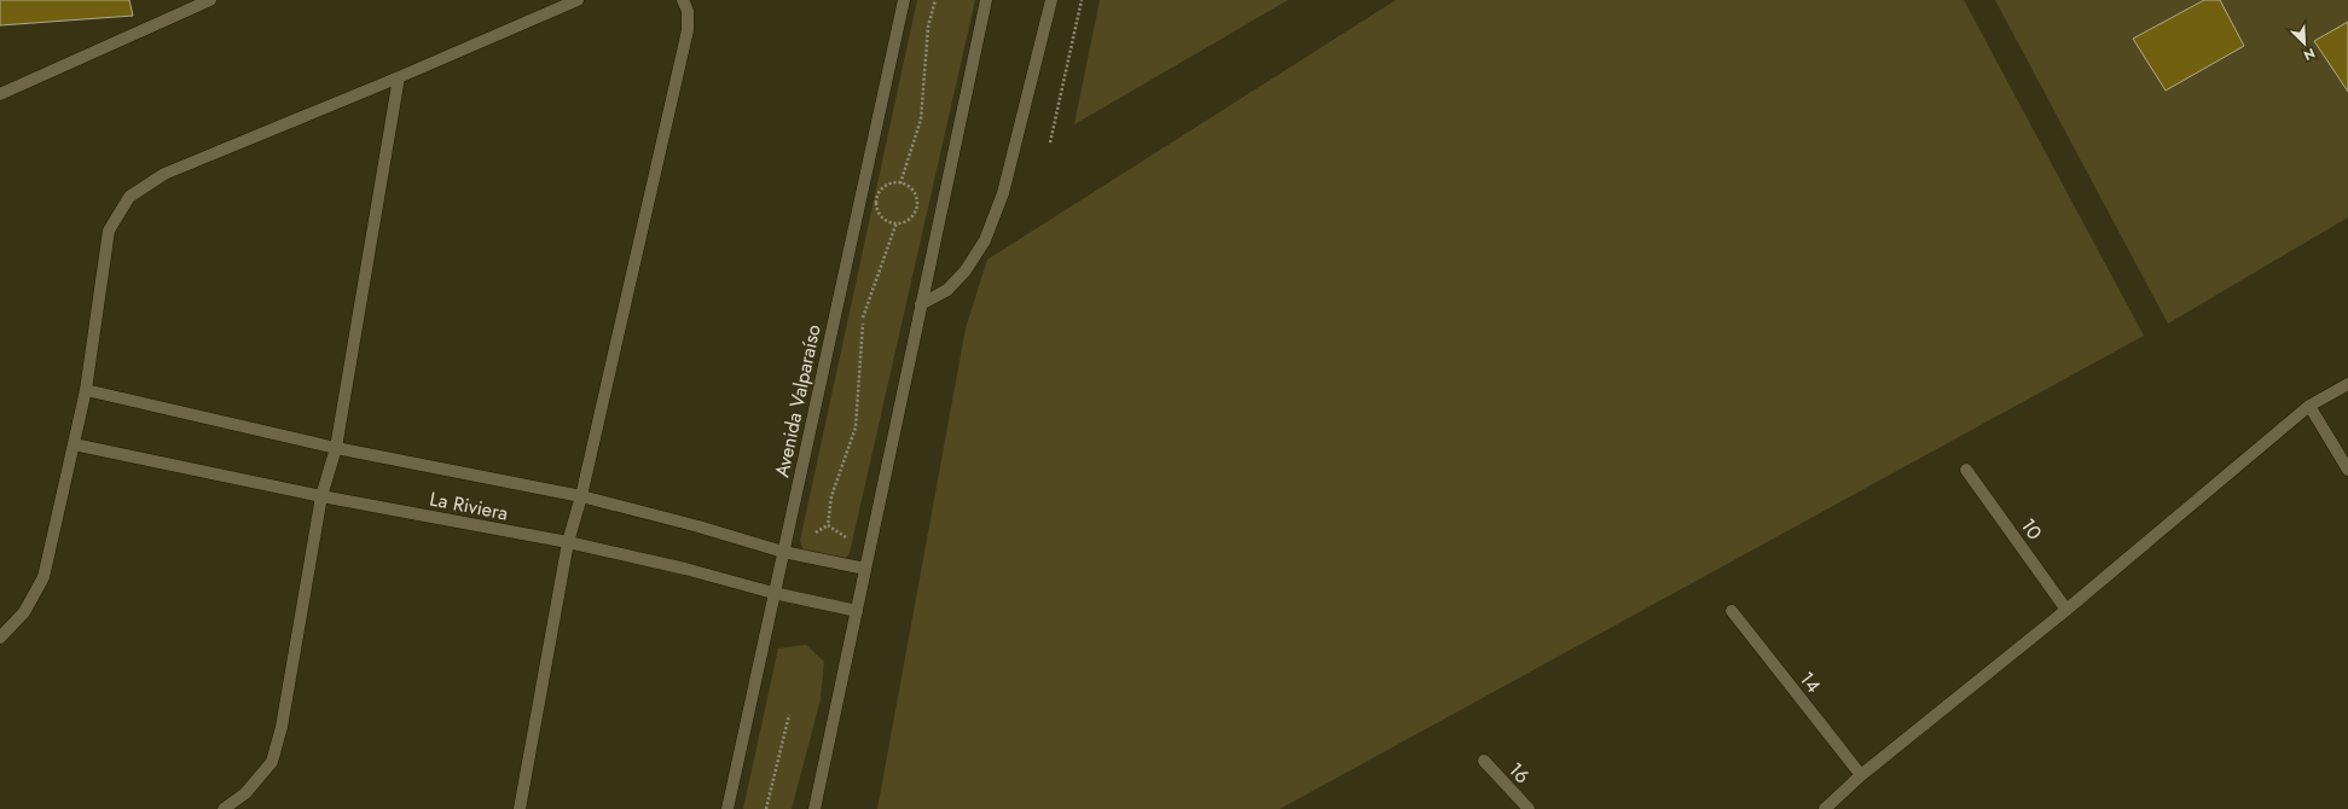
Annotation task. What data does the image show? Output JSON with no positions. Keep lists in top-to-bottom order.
{
  "streets": {
    "street": [
      "Avenida Valparaíso",
      "La Riviera",
      "10",
      "14",
      "16"
    ]
  },
  "crossings": [
    ["Avenida Valparaíso", "La Riviera"]
  ],
  "north": "bottom right"
}
